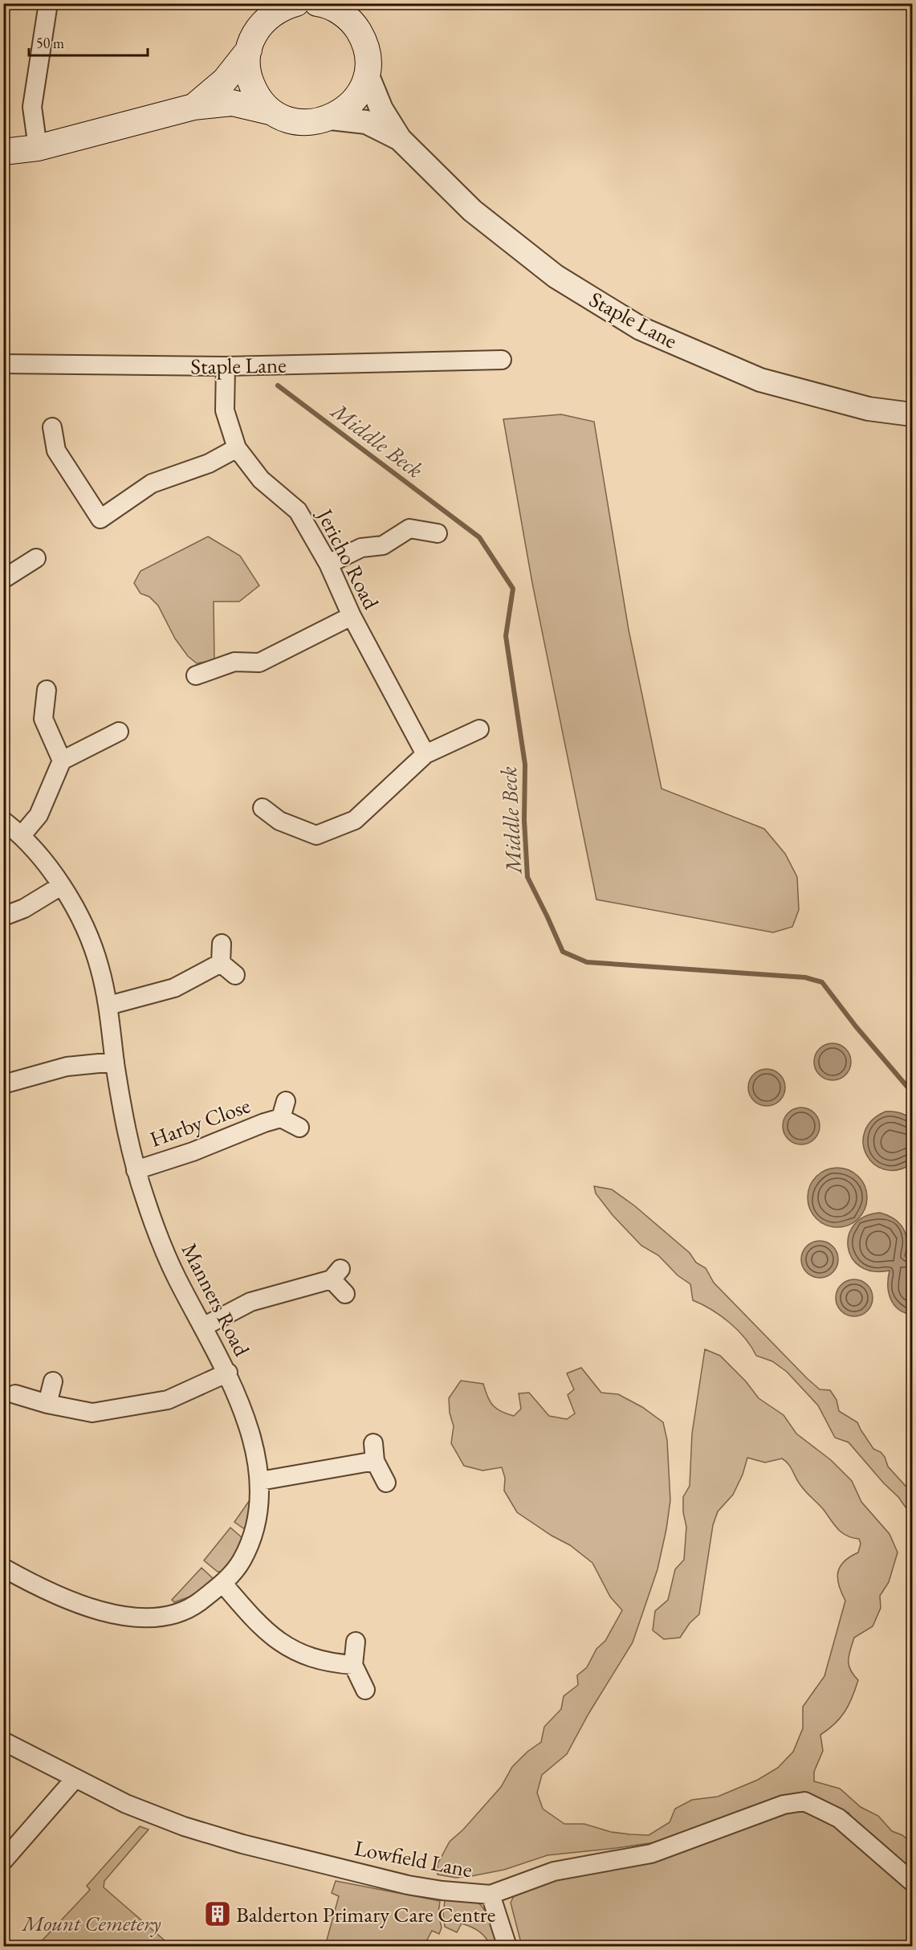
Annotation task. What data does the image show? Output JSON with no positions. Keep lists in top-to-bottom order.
{
  "streets": {
    "street": [
      "Staple Lane",
      "Jericho Road",
      "Harby Close",
      "Manners Road",
      "Lowfield Lane"
    ]
  },
  "crossings": [
    ["Staple Lane", "Jericho Road"],
    ["Harby Close", "Manners Road"]
  ],
  "water": ["Middle Beck"],
  "parks": ["Mount Cemetery"],
  "places": {
    "building": ["Balderton Primary Care Centre"]
  },
  "scale_bar": "50 m"
}
